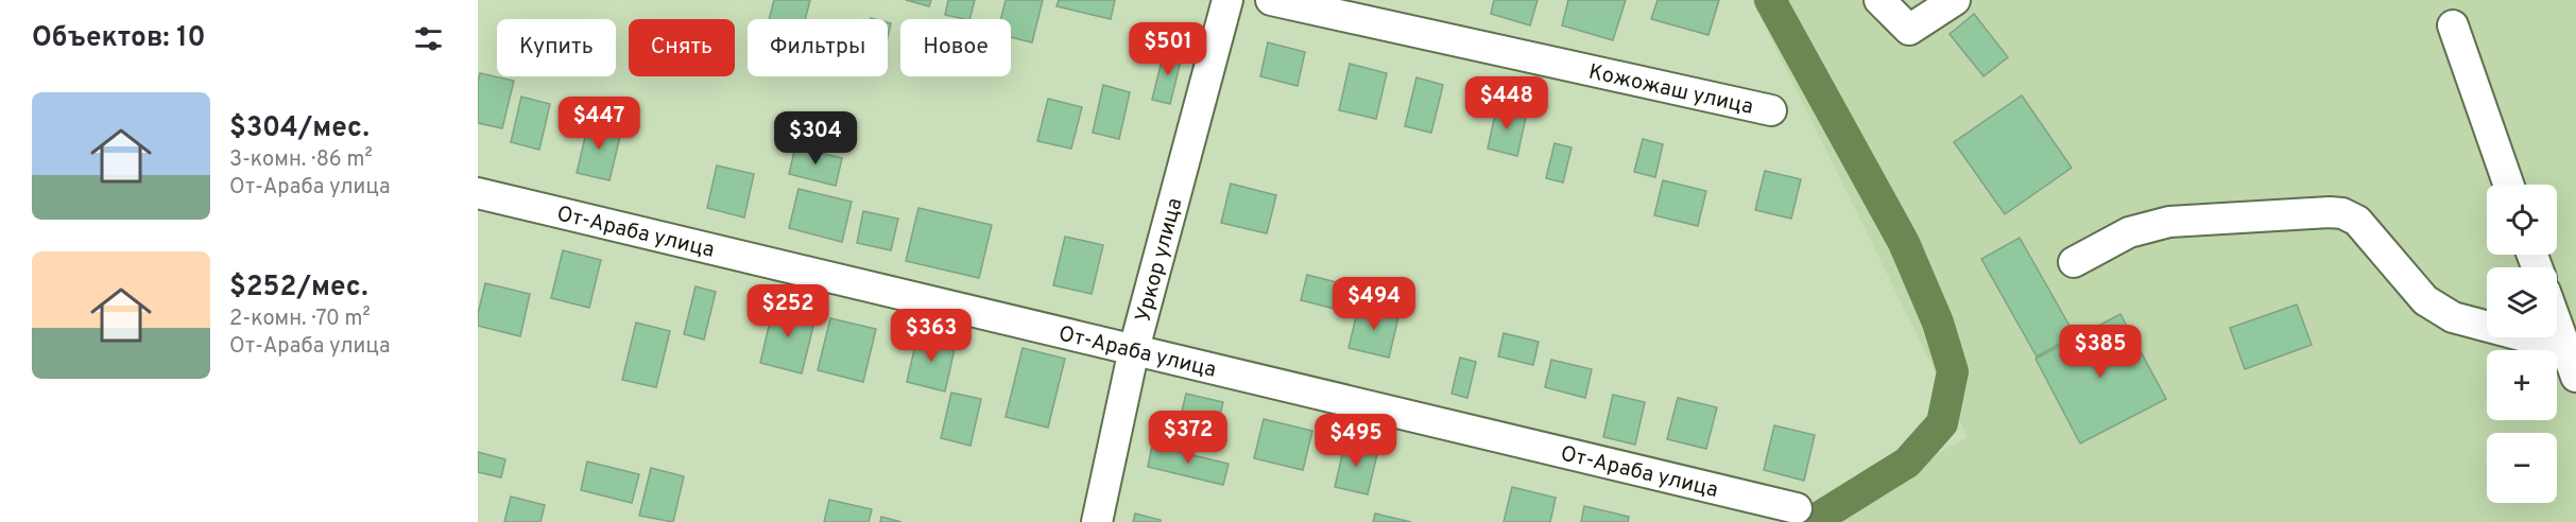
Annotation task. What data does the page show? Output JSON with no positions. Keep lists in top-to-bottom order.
{
  "streets": {
    "street": ["Кожожаш улица", "От-Араба улица", "Уркор улица"]
  },
  "crossings": [
    ["От-Араба улица", "Уркор улица"]
  ],
  "page": {
    "heading": "Объектов: 10",
    "chip": [
      "Купить",
      "Снять",
      "Фильтры",
      "Новое"
    ],
    "price": [
      "$501",
      "$448",
      "$447",
      "$304",
      "$494",
      "$252",
      "$363",
      "$385",
      "$372",
      "$495"
    ],
    "list": [
      {
        "name": "$304/мес.",
        "note": "3-комн. · 86 m² · От-Араба улица"
      },
      {
        "name": "$252/мес.",
        "note": "2-комн. · 70 m² · От-Араба улица"
      }
    ],
    "map_buttons": ["+", "−"]
  }
}
